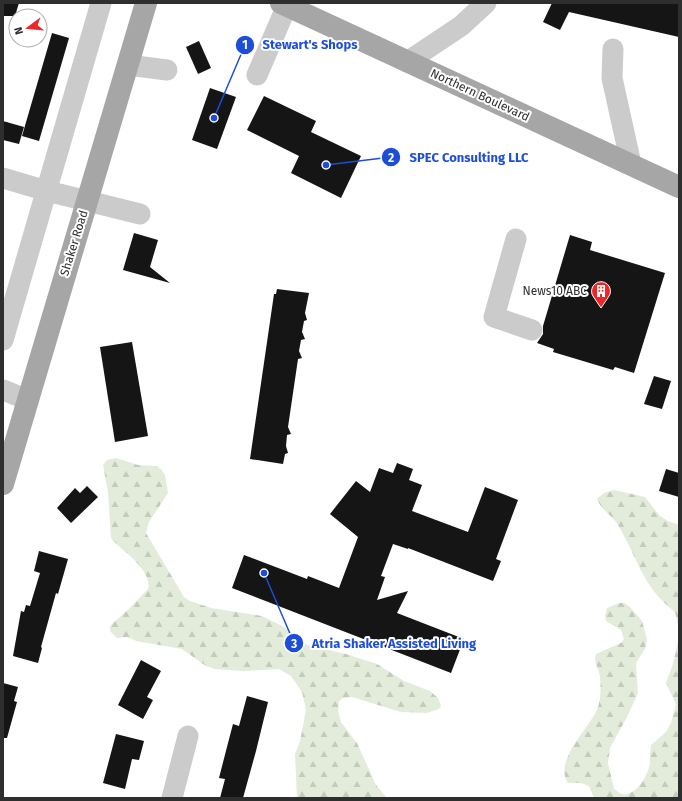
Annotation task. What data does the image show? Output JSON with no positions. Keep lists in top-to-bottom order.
{
  "streets": {
    "main road": ["Northern Boulevard", "Shaker Road"]
  },
  "places": {
    "other": ["Stewart's Shops", "SPEC Consulting LLC", "Atria Shaker Assisted Living"],
    "building": ["News10 ABC"]
  },
  "north": "left"
}
